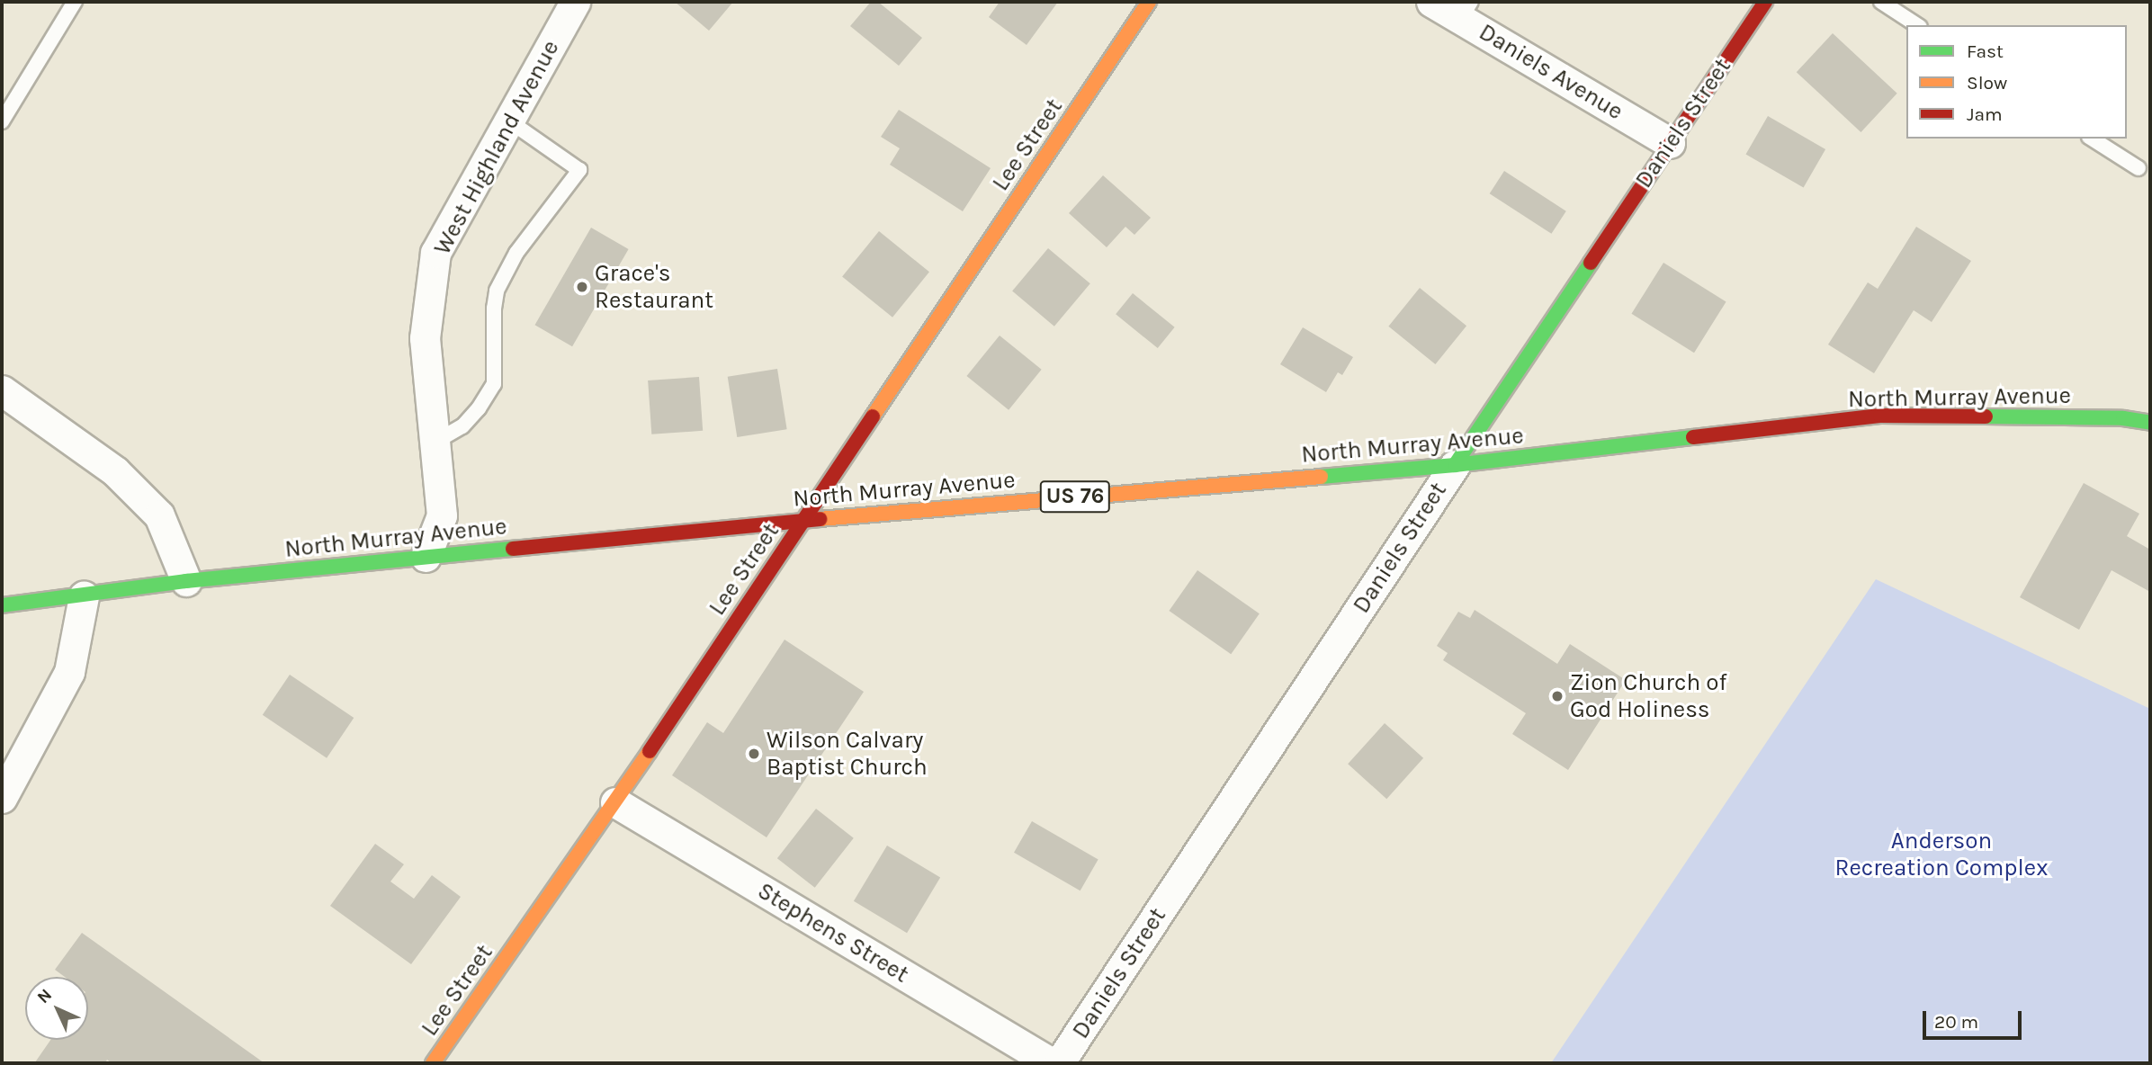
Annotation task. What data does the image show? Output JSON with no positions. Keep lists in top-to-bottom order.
{
  "streets": {
    "main road": [
      "Daniels Street",
      "Lee Street",
      "North Murray Avenue",
      "US 76"
    ],
    "street": ["Daniels Avenue", "West Highland Avenue", "Stephens Street"]
  },
  "crossings": [
    ["Daniels Avenue", "Daniels Street"],
    ["Daniels Street", "North Murray Avenue"],
    ["Lee Street", "North Murray Avenue"],
    ["Lee Street", "Stephens Street"],
    ["West Highland Avenue", "North Murray Avenue"]
  ],
  "parks": ["Anderson Recreation Complex"],
  "places": ["Grace's Restaurant", "Zion Church of God Holiness", "Wilson Calvary Baptist Church"],
  "legend": ["Fast", "Slow", "Jam"],
  "scale_bar": "20 m",
  "north": "top left"
}
